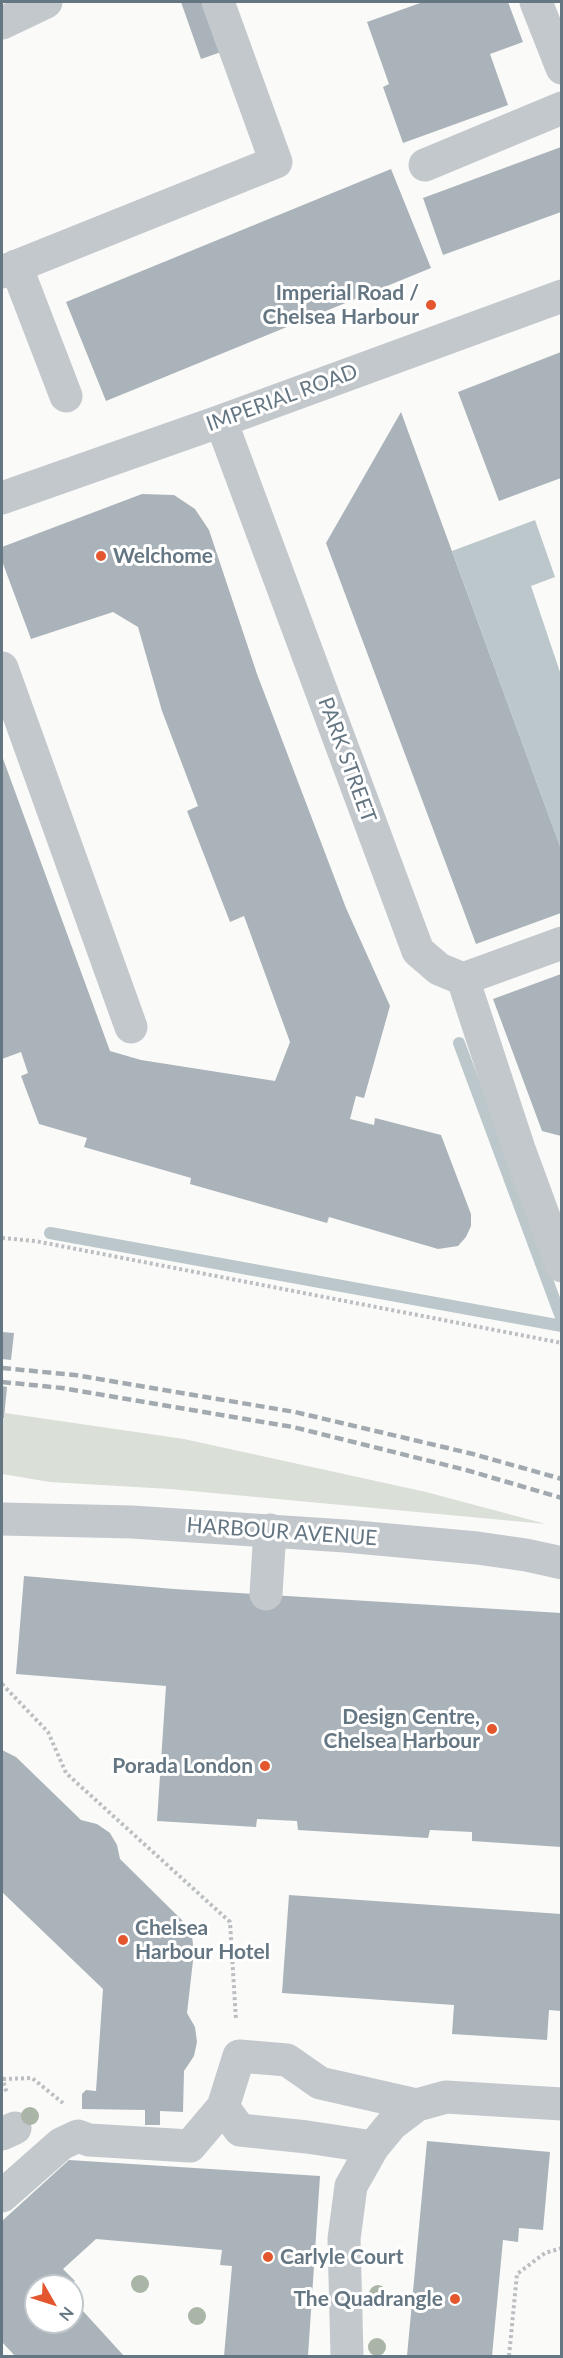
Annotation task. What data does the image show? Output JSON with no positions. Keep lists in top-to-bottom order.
{
  "streets": {
    "street": ["IMPERIAL ROAD", "PARK STREET", "HARBOUR AVENUE"]
  },
  "crossings": [
    ["IMPERIAL ROAD", "PARK STREET"]
  ],
  "places": [
    "Imperial Road / Chelsea Harbour",
    "Welchome",
    "Design Centre, Chelsea Harbour",
    "Porada London",
    "Chelsea Harbour Hotel",
    "Carlyle Court",
    "The Quadrangle"
  ],
  "north": "bottom right"
}
